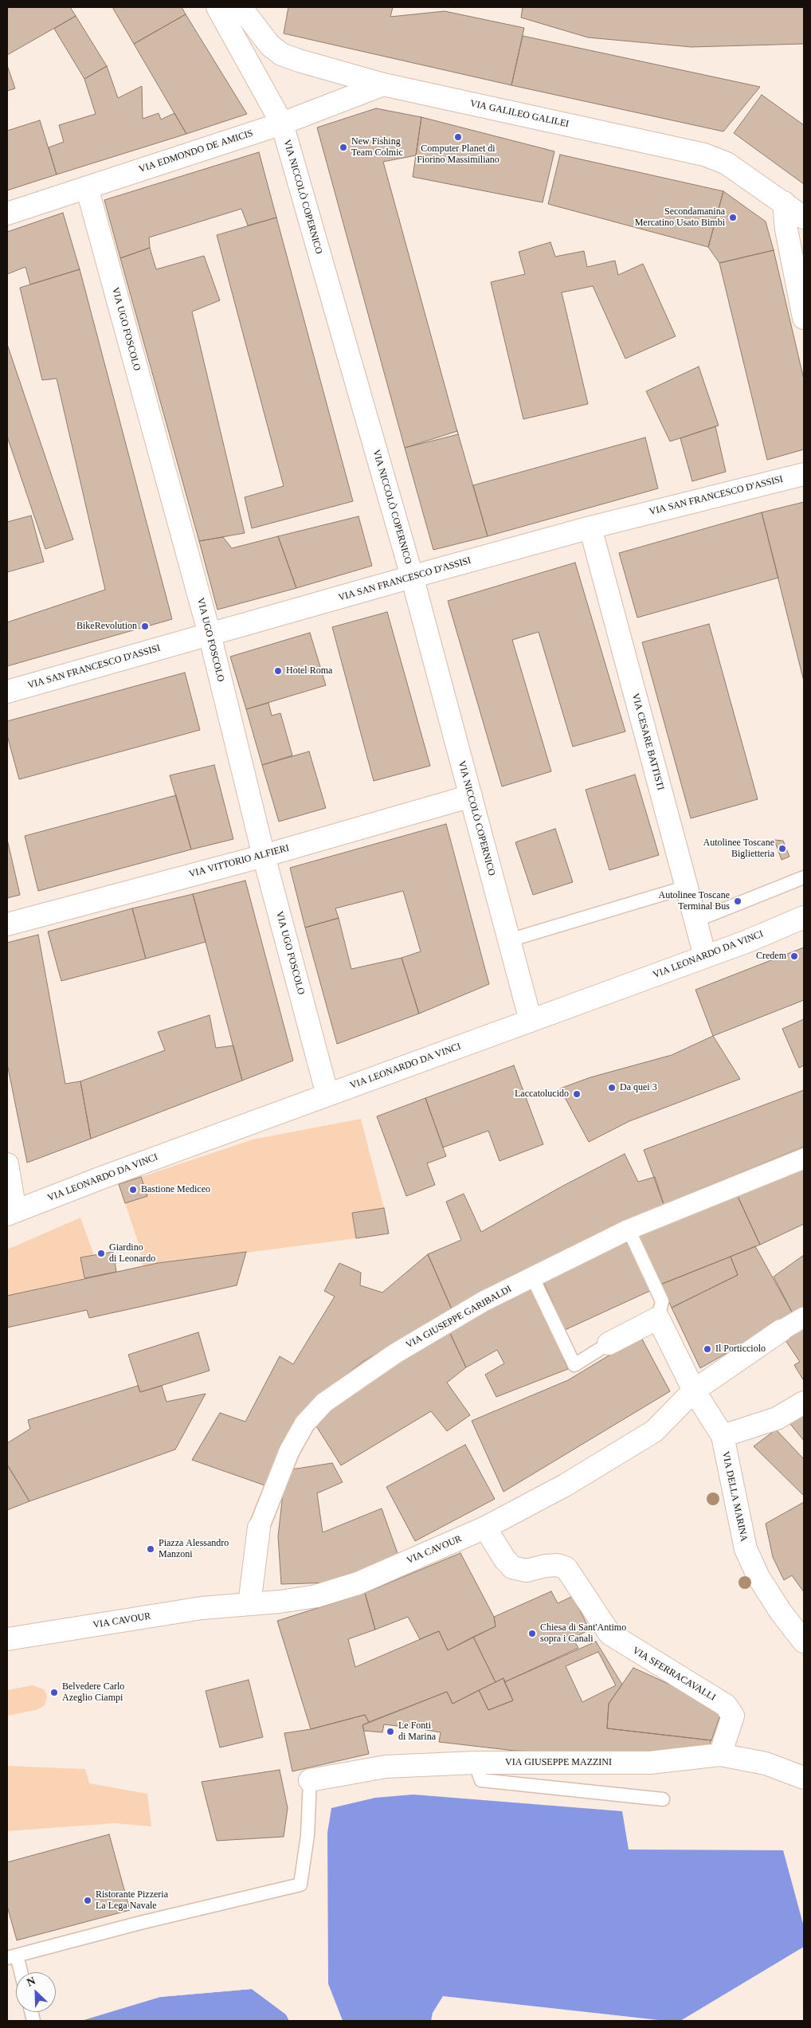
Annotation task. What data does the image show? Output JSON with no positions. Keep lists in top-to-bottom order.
{
  "streets": {
    "street": [
      "VIA GALILEO GALILEI",
      "VIA EDMONDO DE AMICIS",
      "VIA NICCOLÒ COPERNICO",
      "VIA UGO FOSCOLO",
      "VIA SAN FRANCESCO D'ASSISI",
      "VIA CESARE BATTISTI",
      "VIA VITTORIO ALFIERI",
      "VIA LEONARDO DA VINCI",
      "VIA GIUSEPPE GARIBALDI",
      "VIA DELLA MARINA",
      "VIA CAVOUR",
      "VIA SFERRACAVALLI",
      "VIA GIUSEPPE MAZZINI"
    ]
  },
  "crossings": [
    ["VIA GALILEO GALILEI", "VIA EDMONDO DE AMICIS"],
    ["VIA EDMONDO DE AMICIS", "VIA NICCOLÒ COPERNICO"],
    ["VIA EDMONDO DE AMICIS", "VIA UGO FOSCOLO"],
    ["VIA NICCOLÒ COPERNICO", "VIA SAN FRANCESCO D'ASSISI"],
    ["VIA NICCOLÒ COPERNICO", "VIA VITTORIO ALFIERI"],
    ["VIA NICCOLÒ COPERNICO", "VIA LEONARDO DA VINCI"],
    ["VIA UGO FOSCOLO", "VIA SAN FRANCESCO D'ASSISI"],
    ["VIA UGO FOSCOLO", "VIA VITTORIO ALFIERI"],
    ["VIA UGO FOSCOLO", "VIA LEONARDO DA VINCI"],
    ["VIA SAN FRANCESCO D'ASSISI", "VIA CESARE BATTISTI"],
    ["VIA CESARE BATTISTI", "VIA LEONARDO DA VINCI"],
    ["VIA GIUSEPPE GARIBALDI", "VIA CAVOUR"],
    ["VIA DELLA MARINA", "VIA CAVOUR"],
    ["VIA CAVOUR", "VIA SFERRACAVALLI"],
    ["VIA SFERRACAVALLI", "VIA GIUSEPPE MAZZINI"]
  ],
  "places": [
    "Computer Planet di Fiorino Massimiliano",
    "New Fishing Team Colmic",
    "Secondamanina Mercatino Usato Bimbi",
    "BikeRevolution",
    "Hotel Roma",
    "Autolinee Toscane Biglietteria",
    "Autolinee Toscane Terminal Bus",
    "Credem",
    "Da quei 3",
    "Laccatolucido",
    "Bastione Mediceo",
    "Giardino di Leonardo",
    "Il Porticciolo",
    "Piazza Alessandro Manzoni",
    "Chiesa di Sant'Antimo sopra i Canali",
    "Belvedere Carlo Azeglio Ciampi",
    "Le Fonti di Marina",
    "Ristorante Pizzeria La Lega Navale"
  ],
  "north": "top left"
}
